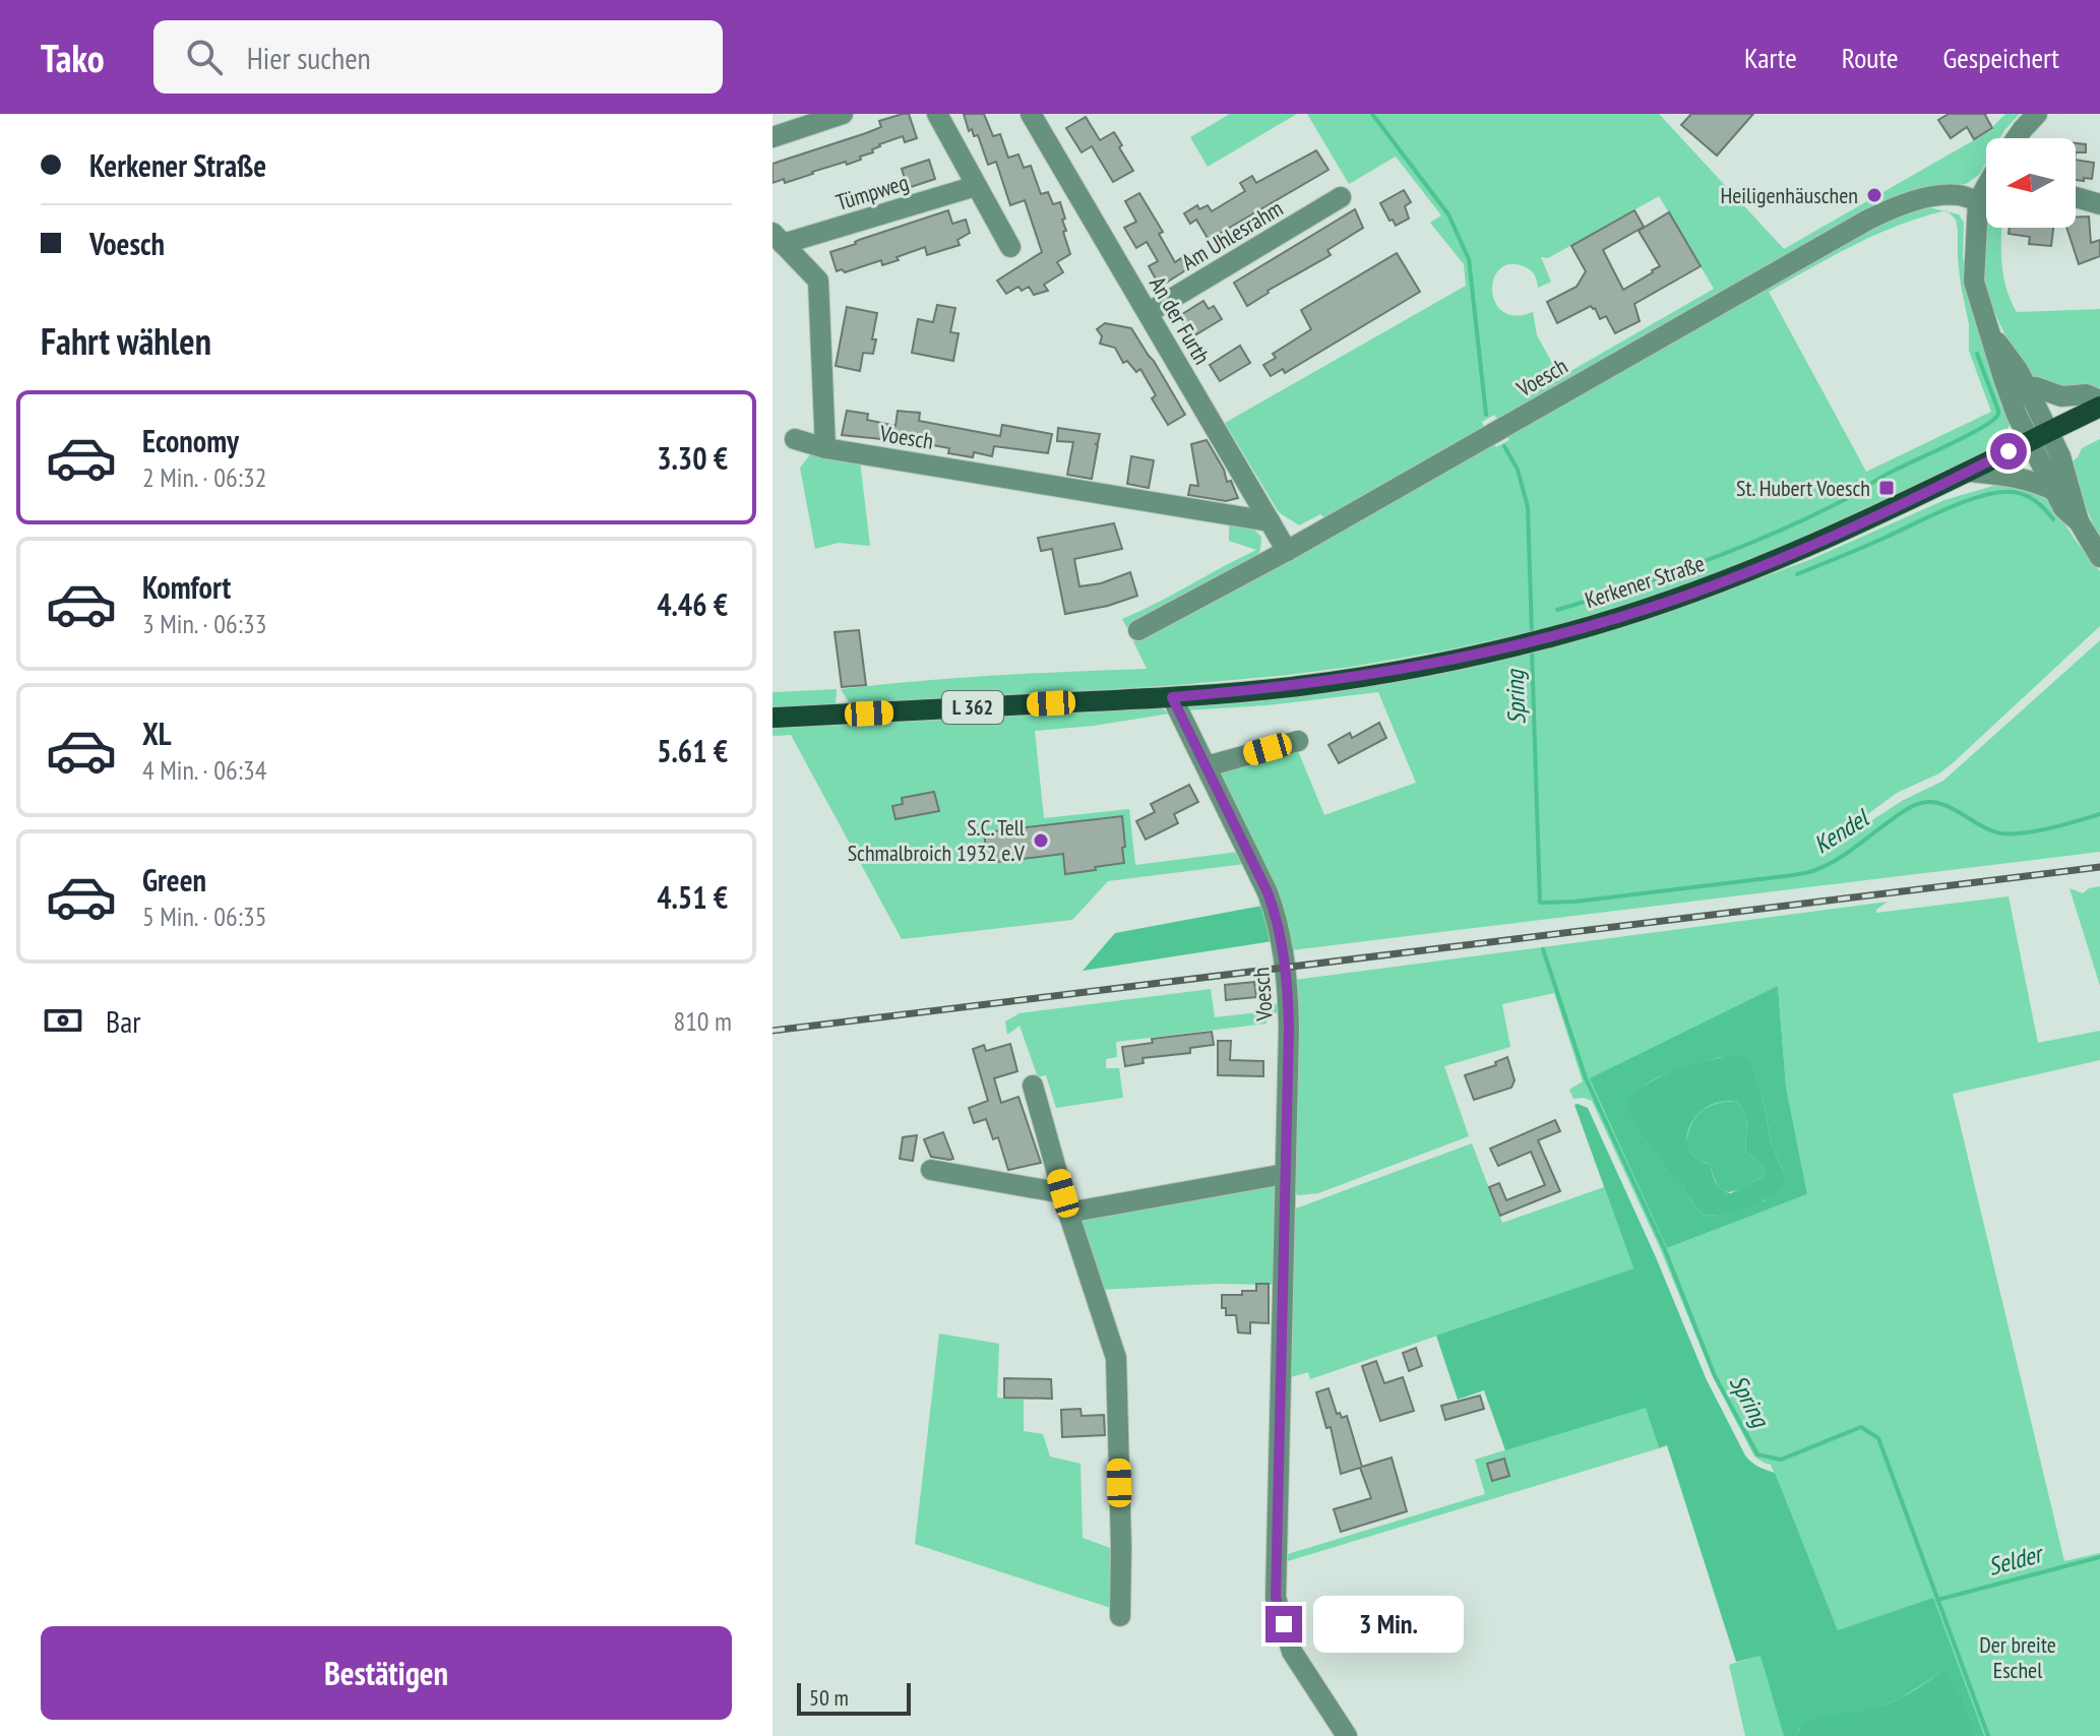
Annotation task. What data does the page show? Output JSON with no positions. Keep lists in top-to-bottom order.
{
  "streets": {
    "main road": ["Kerkener Straße", "L 362"],
    "street": [
      "Tümpweg",
      "Am Uhlesrahm",
      "An der Furth",
      "Voesch"
    ]
  },
  "crossings": [
    ["Am Uhlesrahm", "An der Furth"],
    ["An der Furth", "Voesch"],
    ["Voesch", "Kerkener Straße"],
    ["Voesch", "L 362"],
    ["Kerkener Straße", "L 362"]
  ],
  "water": ["Spring", "Kendel", "Selder"],
  "parks": ["Der breite Eschel"],
  "places": {
    "other": ["Heiligenhäuschen", "S.C. Tell Schmalbroich 1932 e.V"],
    "transit": ["St. Hubert Voesch"]
  },
  "scale_bar": "50 m",
  "north": "left",
  "page": {
    "header": "Tako",
    "search": "Hier suchen",
    "nav": ["Karte", "Route", "Gespeichert"],
    "banner": ["Kerkener Straße", "Voesch"],
    "heading": "Fahrt wählen",
    "list": [
      {
        "name": "Economy",
        "note": "2 Min. · 06:32",
        "value": "3.30 €"
      },
      {
        "name": "Komfort",
        "note": "3 Min. · 06:33",
        "value": "4.46 €"
      },
      {
        "name": "XL",
        "note": "4 Min. · 06:34",
        "value": "5.61 €"
      },
      {
        "name": "Green",
        "note": "5 Min. · 06:35",
        "value": "4.51 €"
      }
    ],
    "pay": ["Bar", "810 m"],
    "bubble": "3 Min.",
    "buttons": "Bestätigen",
    "scale": "50 m"
  }
}
